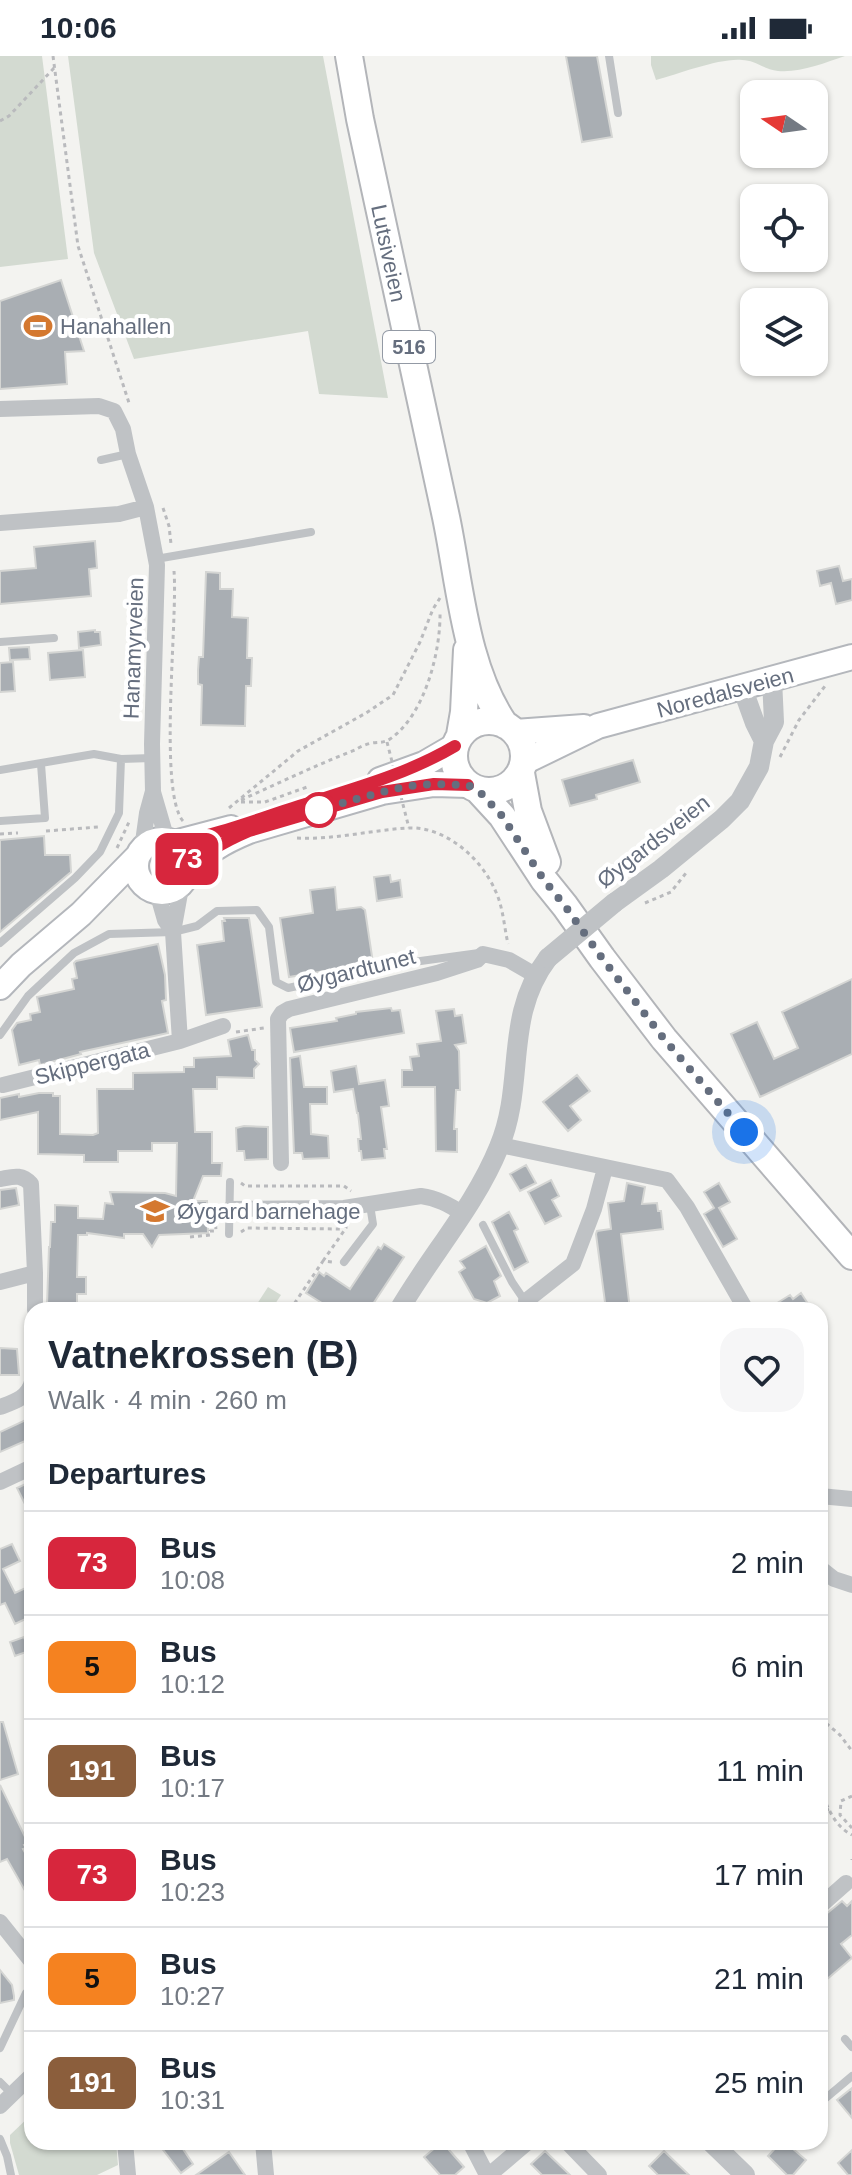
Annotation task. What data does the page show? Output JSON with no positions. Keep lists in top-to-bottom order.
{
  "streets": {
    "main road": ["Lutsiveien", "516", "Noredalsveien"],
    "street": [
      "Hanamyrveien",
      "Øygardsveien",
      "Øygardtunet",
      "Skippergata"
    ]
  },
  "crossings": [
    ["Lutsiveien", "516"],
    ["Lutsiveien", "Noredalsveien"],
    ["516", "Noredalsveien"],
    ["Noredalsveien", "Øygardsveien"]
  ],
  "places": {
    "sports": ["Hanahallen"],
    "school or university": ["Øygard barnehage"]
  },
  "lines": ["bus line 73"],
  "north": "left",
  "page": {
    "status": "10:06",
    "on_map": "73",
    "heading": [
      ["Vatnekrossen (B)", "Walk · 4 min · 260 m"],
      "Departures"
    ],
    "list": [
      {
        "mark": "73",
        "name": "Bus",
        "note": "10:08",
        "value": "2 min"
      },
      {
        "mark": "5",
        "name": "Bus",
        "note": "10:12",
        "value": "6 min"
      },
      {
        "mark": "191",
        "name": "Bus",
        "note": "10:17",
        "value": "11 min"
      },
      {
        "mark": "73",
        "name": "Bus",
        "note": "10:23",
        "value": "17 min"
      },
      {
        "mark": "5",
        "name": "Bus",
        "note": "10:27",
        "value": "21 min"
      },
      {
        "mark": "191",
        "name": "Bus",
        "note": "10:31",
        "value": "25 min"
      }
    ]
  }
}
